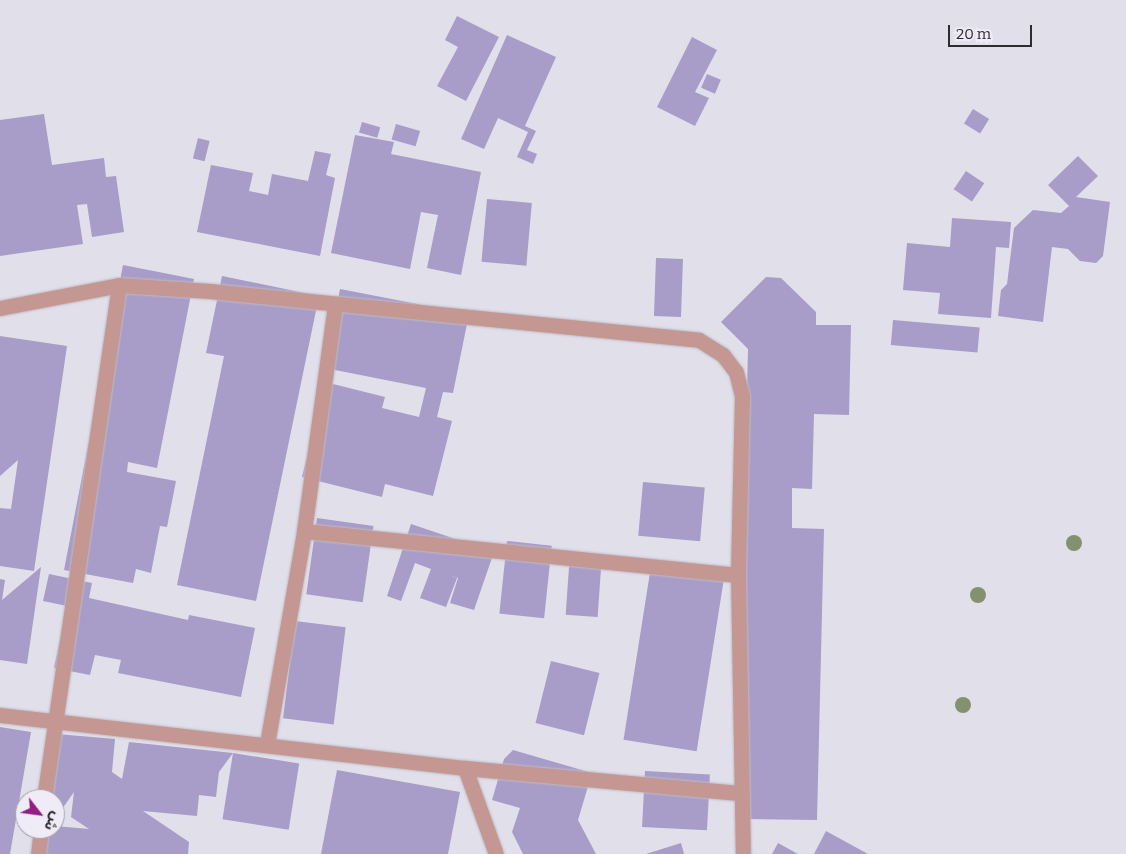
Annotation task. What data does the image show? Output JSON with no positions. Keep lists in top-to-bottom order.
{
  "scale_bar": "20 m",
  "north": "bottom right"
}
